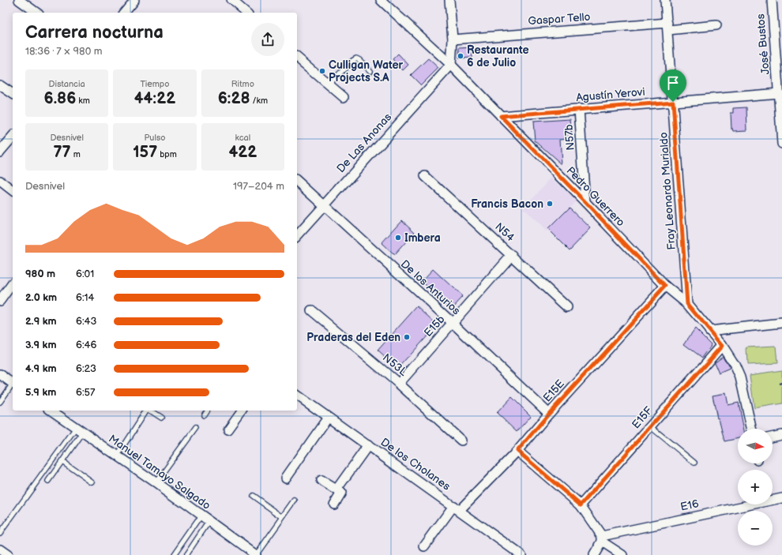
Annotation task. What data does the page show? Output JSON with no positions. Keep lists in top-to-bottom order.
{
  "streets": {
    "street": [
      "Gaspar Tello",
      "José Bustos",
      "Agustín Yerovi",
      "N57b",
      "De Las Anonas",
      "Fray Leonardo Murialdo",
      "Pedro Guerrero",
      "N54",
      "De los Anturios",
      "E15b",
      "N53L",
      "E15E",
      "E15F",
      "De los Cholanes",
      "Manuel Tamayo Salgado",
      "E16"
    ]
  },
  "crossings": [
    ["Gaspar Tello", "Fray Leonardo Murialdo"],
    ["José Bustos", "Agustín Yerovi"],
    ["Agustín Yerovi", "N57b"],
    ["Agustín Yerovi", "Fray Leonardo Murialdo"],
    ["Agustín Yerovi", "Pedro Guerrero"],
    ["N57b", "Pedro Guerrero"],
    ["De Las Anonas", "Pedro Guerrero"],
    ["De Las Anonas", "De los Anturios"],
    ["Fray Leonardo Murialdo", "Pedro Guerrero"],
    ["Pedro Guerrero", "E15E"],
    ["Pedro Guerrero", "E15F"],
    ["N54", "E15b"],
    ["De los Anturios", "E15b"],
    ["De los Anturios", "E15E"],
    ["E15b", "N53L"],
    ["E15E", "De los Cholanes"]
  ],
  "places": [
    "Restaurante 6 de Julio",
    "Culligan Water Projects S.A",
    "Francis Bacon",
    "Imbera",
    "Praderas del Eden"
  ],
  "north": "right",
  "page": {
    "heading": ["Carrera nocturna", "18:36 · 7 × 980 m"],
    "stats": [
      ["Distancia", "6.86 km"],
      ["Tiempo", "44:22"],
      ["Ritmo", "6:28 /km"],
      ["Desnivel", "77 m"],
      ["Pulso", "157 bpm"],
      ["kcal", "422"]
    ],
    "chart": ["Desnivel", "197–204 m"],
    "list": [
      {
        "name": "980 m",
        "note": "6:01"
      },
      {
        "name": "2.0 km",
        "note": "6:14"
      },
      {
        "name": "2.9 km",
        "note": "6:43"
      },
      {
        "name": "3.9 km",
        "note": "6:46"
      },
      {
        "name": "4.9 km",
        "note": "6:23"
      },
      {
        "name": "5.9 km",
        "note": "6:57"
      }
    ],
    "map_buttons": ["+", "−"]
  }
}
